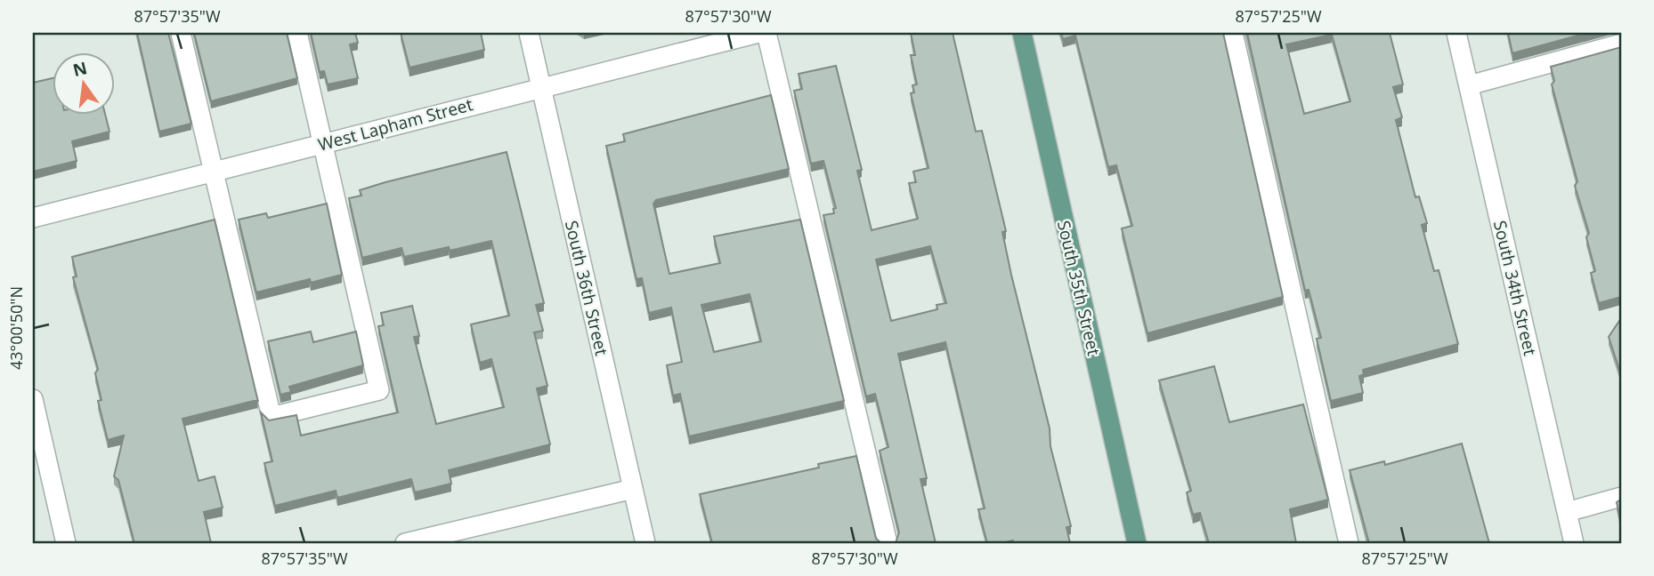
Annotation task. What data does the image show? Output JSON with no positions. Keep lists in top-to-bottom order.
{
  "streets": {
    "main road": ["South 35th Street"],
    "street": ["West Lapham Street", "South 36th Street", "South 34th Street"]
  },
  "crossings": [
    ["West Lapham Street", "South 36th Street"]
  ],
  "north": "top",
  "coordinates": [
    "87°57'35\"W",
    "87°57'30\"W",
    "87°57'25\"W",
    "43°00'50\"N"
  ]
}
